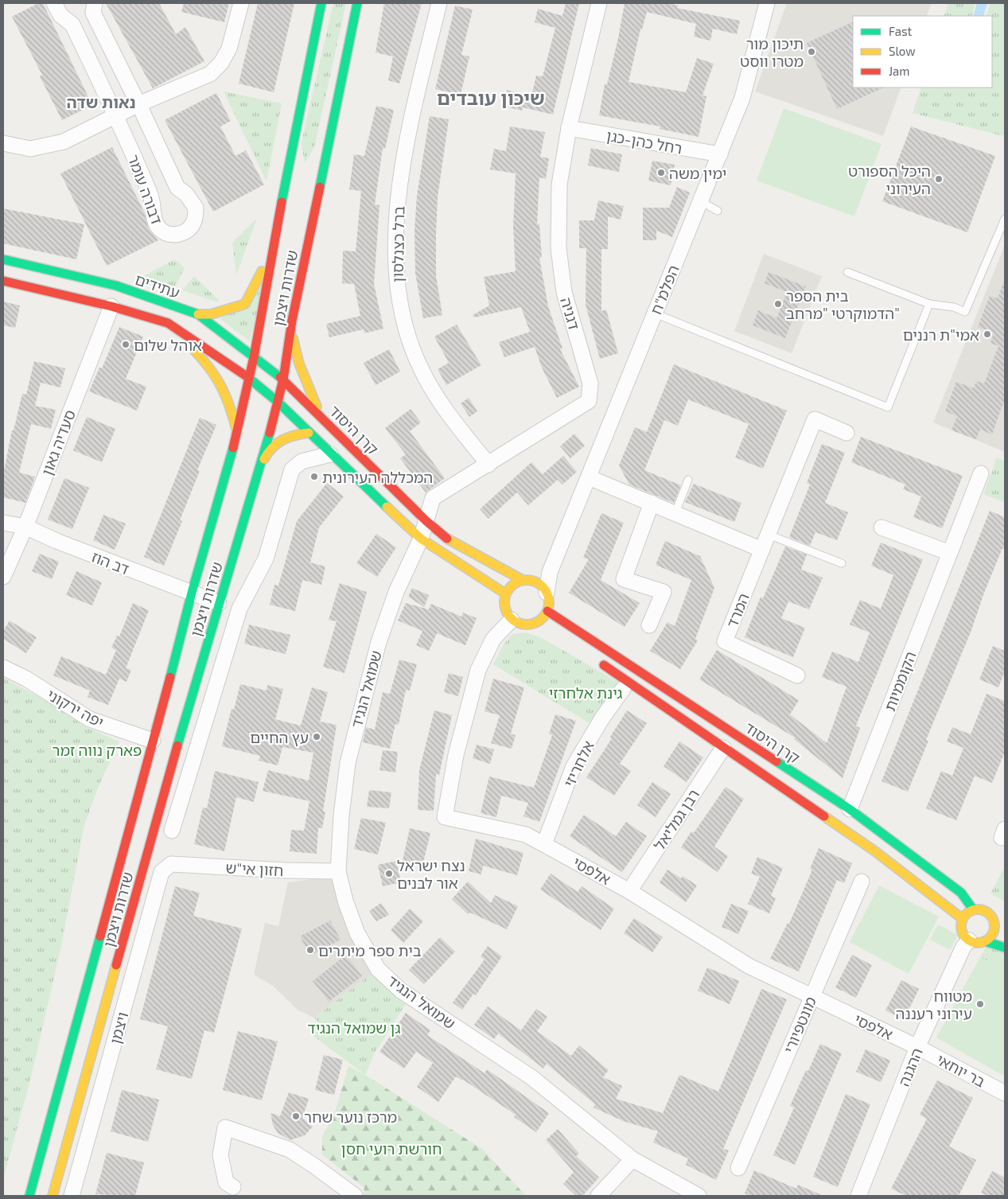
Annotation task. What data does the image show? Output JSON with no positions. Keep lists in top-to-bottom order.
{
  "streets": {
    "main road": ["עתידים", "שדרות ויצמן", "קרן היסוד"],
    "street": [
      "רחל כהן-כגן",
      "דבורה עומר",
      "ברל כצנלסון",
      "הפלמ\"ח",
      "דגניה",
      "סעדיה גאון",
      "דב הוז",
      "המרד",
      "הקוממיות",
      "שמואל הנגיד",
      "יפה ירקוני",
      "אלחריזי",
      "רבן גמליאל",
      "חזון אי\"ש",
      "אלפסי",
      "מונטפיורי",
      "ויצמן",
      "ההגנה",
      "בר יוחאי"
    ]
  },
  "crossings": [
    ["רחל כהן-כגן", "הפלמ\"ח"],
    ["רחל כהן-כגן", "דגניה"],
    ["ברל כצנלסון", "דגניה"],
    ["עתידים", "שדרות ויצמן"],
    ["עתידים", "קרן היסוד"],
    ["שדרות ויצמן", "קרן היסוד"],
    ["שדרות ויצמן", "דב הוז"],
    ["שדרות ויצמן", "יפה ירקוני"],
    ["הפלמ\"ח", "קרן היסוד"],
    ["הפלמ\"ח", "אלפסי"],
    ["דגניה", "קרן היסוד"],
    ["דגניה", "שמואל הנגיד"],
    ["קרן היסוד", "הקוממיות"],
    ["קרן היסוד", "אלפסי"],
    ["קרן היסוד", "ההגנה"],
    ["סעדיה גאון", "דב הוז"],
    ["שמואל הנגיד", "חזון אי\"ש"],
    ["אלחריזי", "אלפסי"],
    ["רבן גמליאל", "אלפסי"],
    ["חזון אי\"ש", "ויצמן"],
    ["אלפסי", "מונטפיורי"],
    ["אלפסי", "ההגנה"],
    ["אלפסי", "בר יוחאי"],
    ["ההגנה", "בר יוחאי"]
  ],
  "districts": ["שיכון עובדים", "נאות שדה"],
  "parks": [
    "גינת אלחרזי",
    "פארק נווה זמר",
    "גן שמואל הנגיד",
    "חורשת רועי חסן"
  ],
  "places": [
    "תיכון מור מטרו ווסט",
    "ימין משה",
    "היכל הספורט העירוני",
    "בית הספר הדמוקרטי \"מרחב\"",
    "אמי\"ת רננים",
    "אוהל שלום",
    "המכללה העירונית",
    "עץ החיים",
    "נצח ישראל אור לבנים",
    "בית ספר מיתרים",
    "מטווח עירוני רעננה",
    "מרכז נוער שחר"
  ],
  "legend": ["Fast", "Slow", "Jam"]
}
